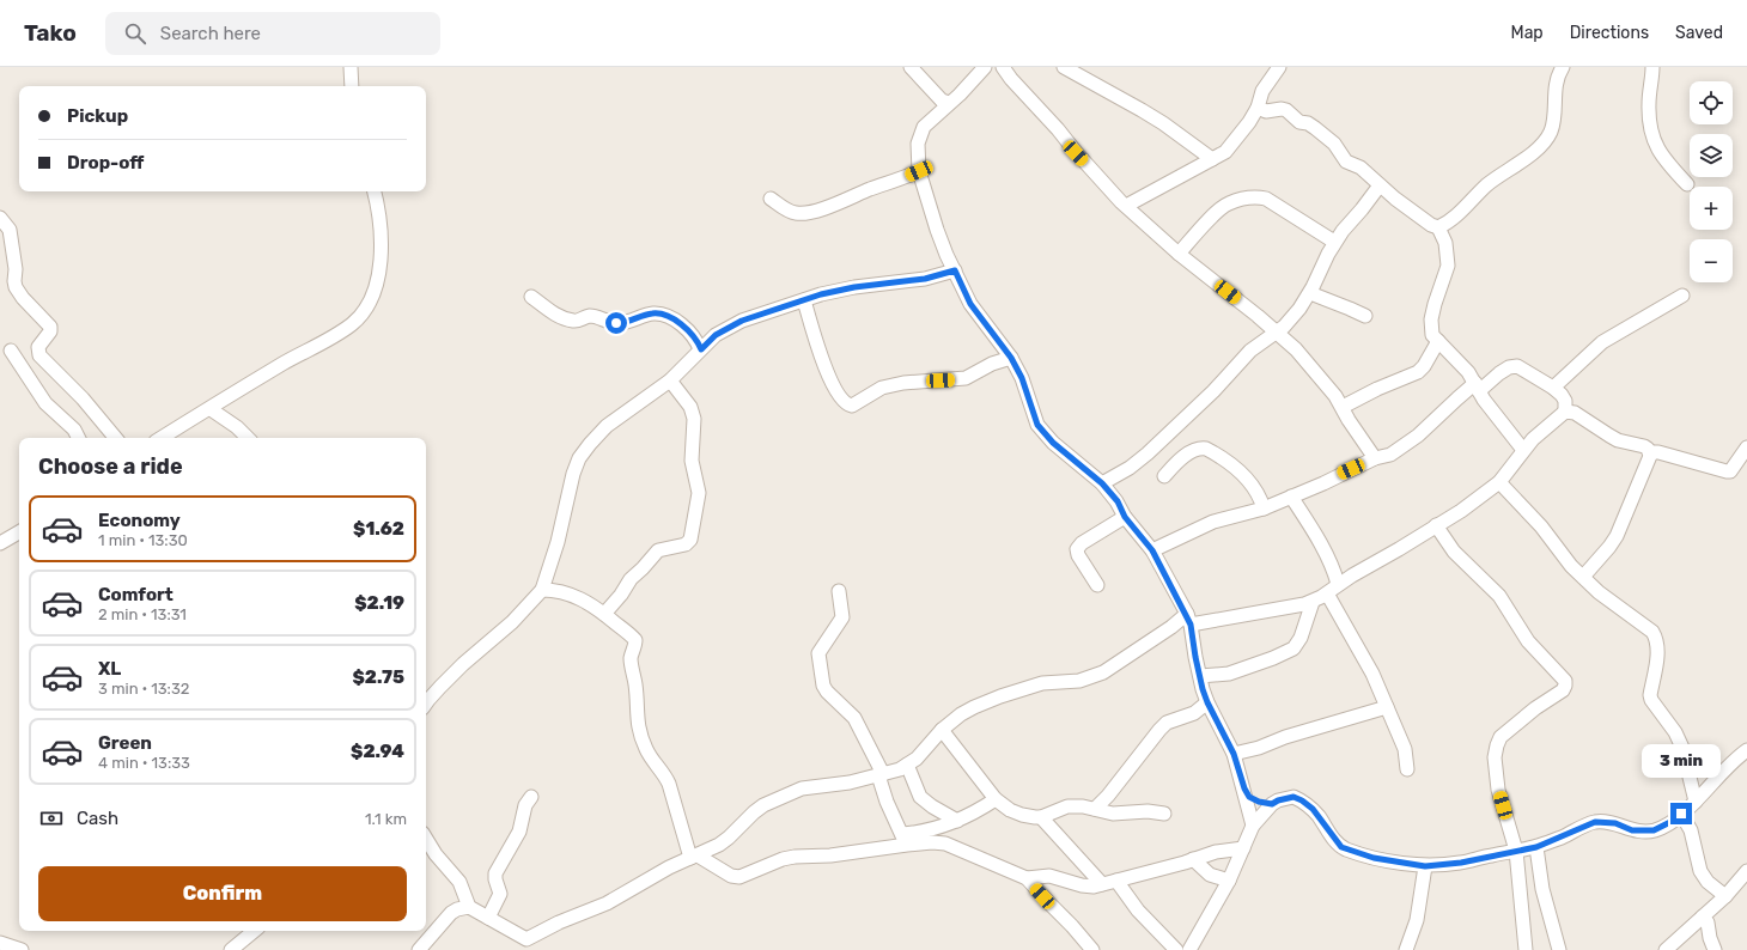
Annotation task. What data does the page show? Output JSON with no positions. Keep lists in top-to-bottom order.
{
  "page": {
    "header": "Tako",
    "search": "Search here",
    "nav": ["Map", "Directions", "Saved"],
    "map_buttons": ["+", "−"],
    "banner": ["Pickup", "Drop-off"],
    "heading": "Choose a ride",
    "list": [
      {
        "name": "Economy",
        "note": "1 min · 13:30",
        "value": "$1.62"
      },
      {
        "name": "Comfort",
        "note": "2 min · 13:31",
        "value": "$2.19"
      },
      {
        "name": "XL",
        "note": "3 min · 13:32",
        "value": "$2.75"
      },
      {
        "name": "Green",
        "note": "4 min · 13:33",
        "value": "$2.94"
      }
    ],
    "bubble": "3 min",
    "pay": ["Cash", "1.1 km"],
    "buttons": "Confirm"
  }
}
